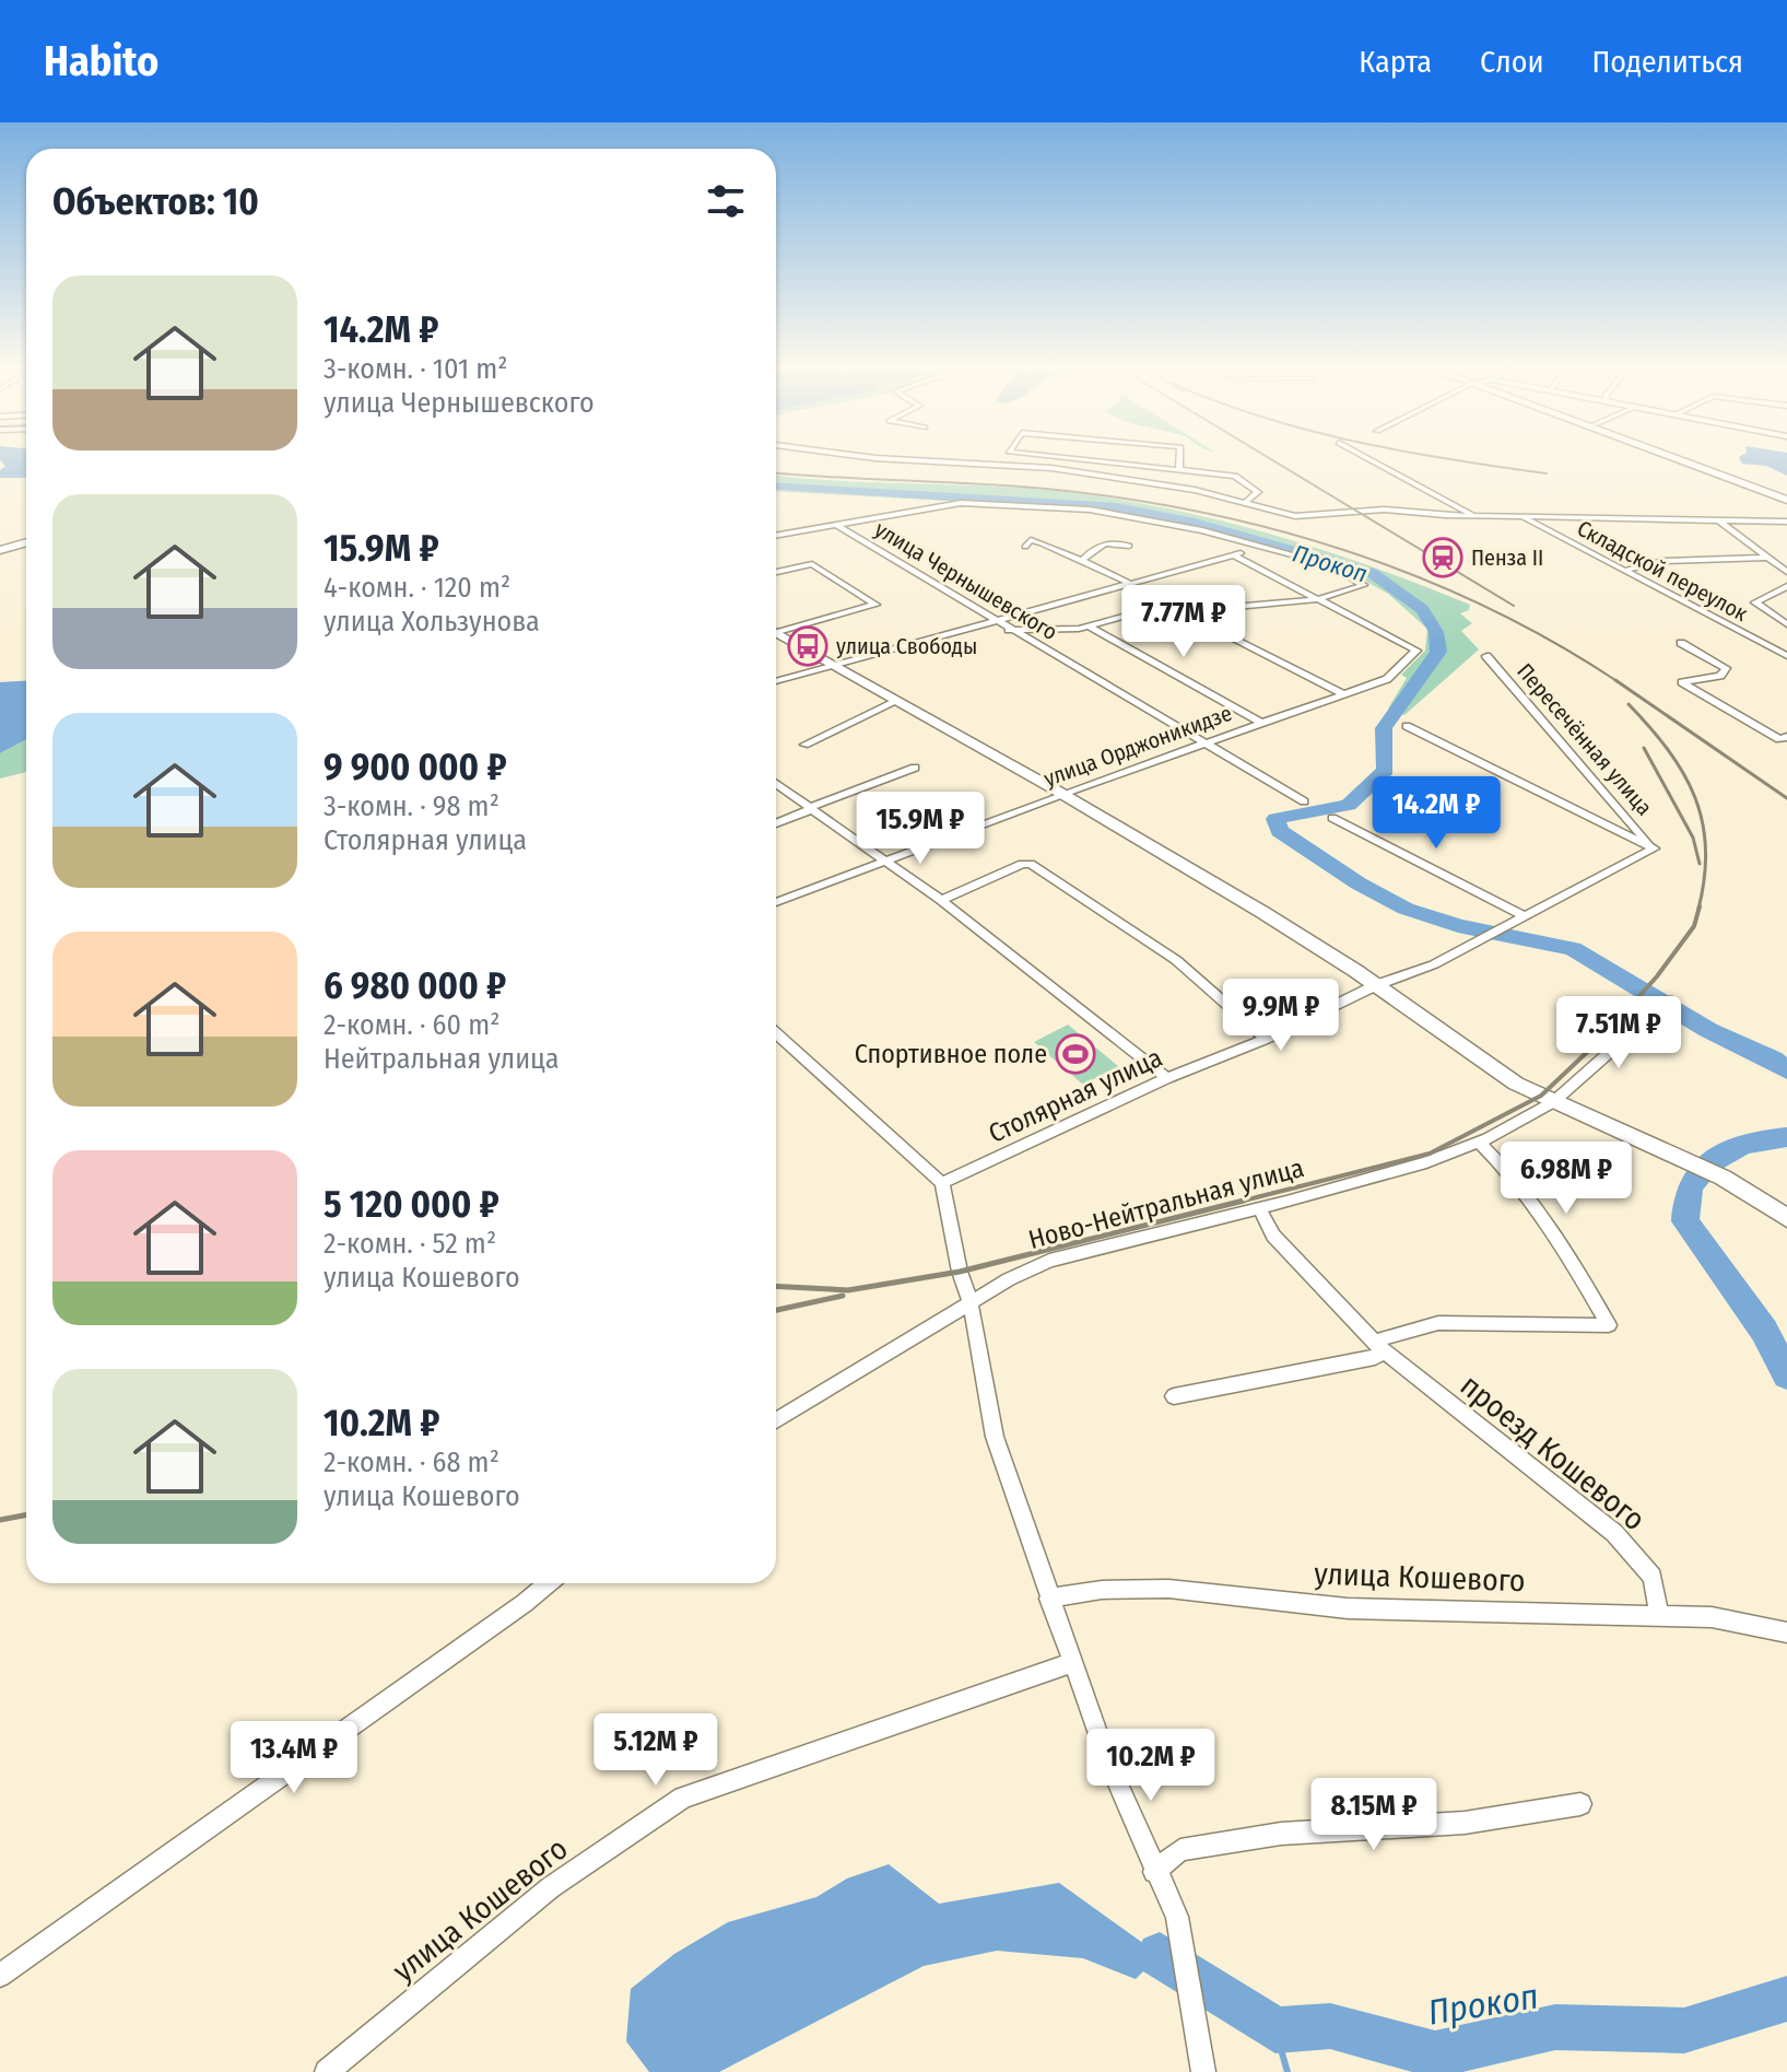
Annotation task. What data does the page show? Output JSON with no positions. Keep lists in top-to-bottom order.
{
  "streets": {
    "street": [
      "Складской переулок",
      "улица Чернышевского",
      "Пересечённая улица",
      "улица Орджоникидзе",
      "Столярная улица",
      "Ново-Нейтральная улица",
      "проезд Кошевого",
      "улица Кошевого"
    ]
  },
  "crossings": [
    ["улица Чернышевского", "улица Орджоникидзе"],
    ["Пересечённая улица", "Столярная улица"],
    ["Ново-Нейтральная улица", "проезд Кошевого"],
    ["проезд Кошевого", "улица Кошевого"]
  ],
  "water": ["Прокоп"],
  "places": {
    "station": ["Пенза II"],
    "bus stop": ["улица Свободы"],
    "sports": ["Спортивное поле"]
  },
  "page": {
    "header": "Habito",
    "nav": ["Карта", "Слои", "Поделиться"],
    "heading": "Объектов: 10",
    "list": [
      {
        "name": "14.2M ₽",
        "note": "3-комн. · 101 m² · улица Чернышевского"
      },
      {
        "name": "15.9M ₽",
        "note": "4-комн. · 120 m² · улица Хользунова"
      },
      {
        "name": "9 900 000 ₽",
        "note": "3-комн. · 98 m² · Столярная улица"
      },
      {
        "name": "6 980 000 ₽",
        "note": "2-комн. · 60 m² · Нейтральная улица"
      },
      {
        "name": "5 120 000 ₽",
        "note": "2-комн. · 52 m² · улица Кошевого"
      },
      {
        "name": "10.2M ₽",
        "note": "2-комн. · 68 m² · улица Кошевого"
      }
    ],
    "price": [
      "7.77M ₽",
      "14.2M ₽",
      "15.9M ₽",
      "9.9M ₽",
      "7.51M ₽",
      "6.98M ₽",
      "5.12M ₽",
      "13.4M ₽",
      "10.2M ₽",
      "8.15M ₽"
    ]
  }
}
